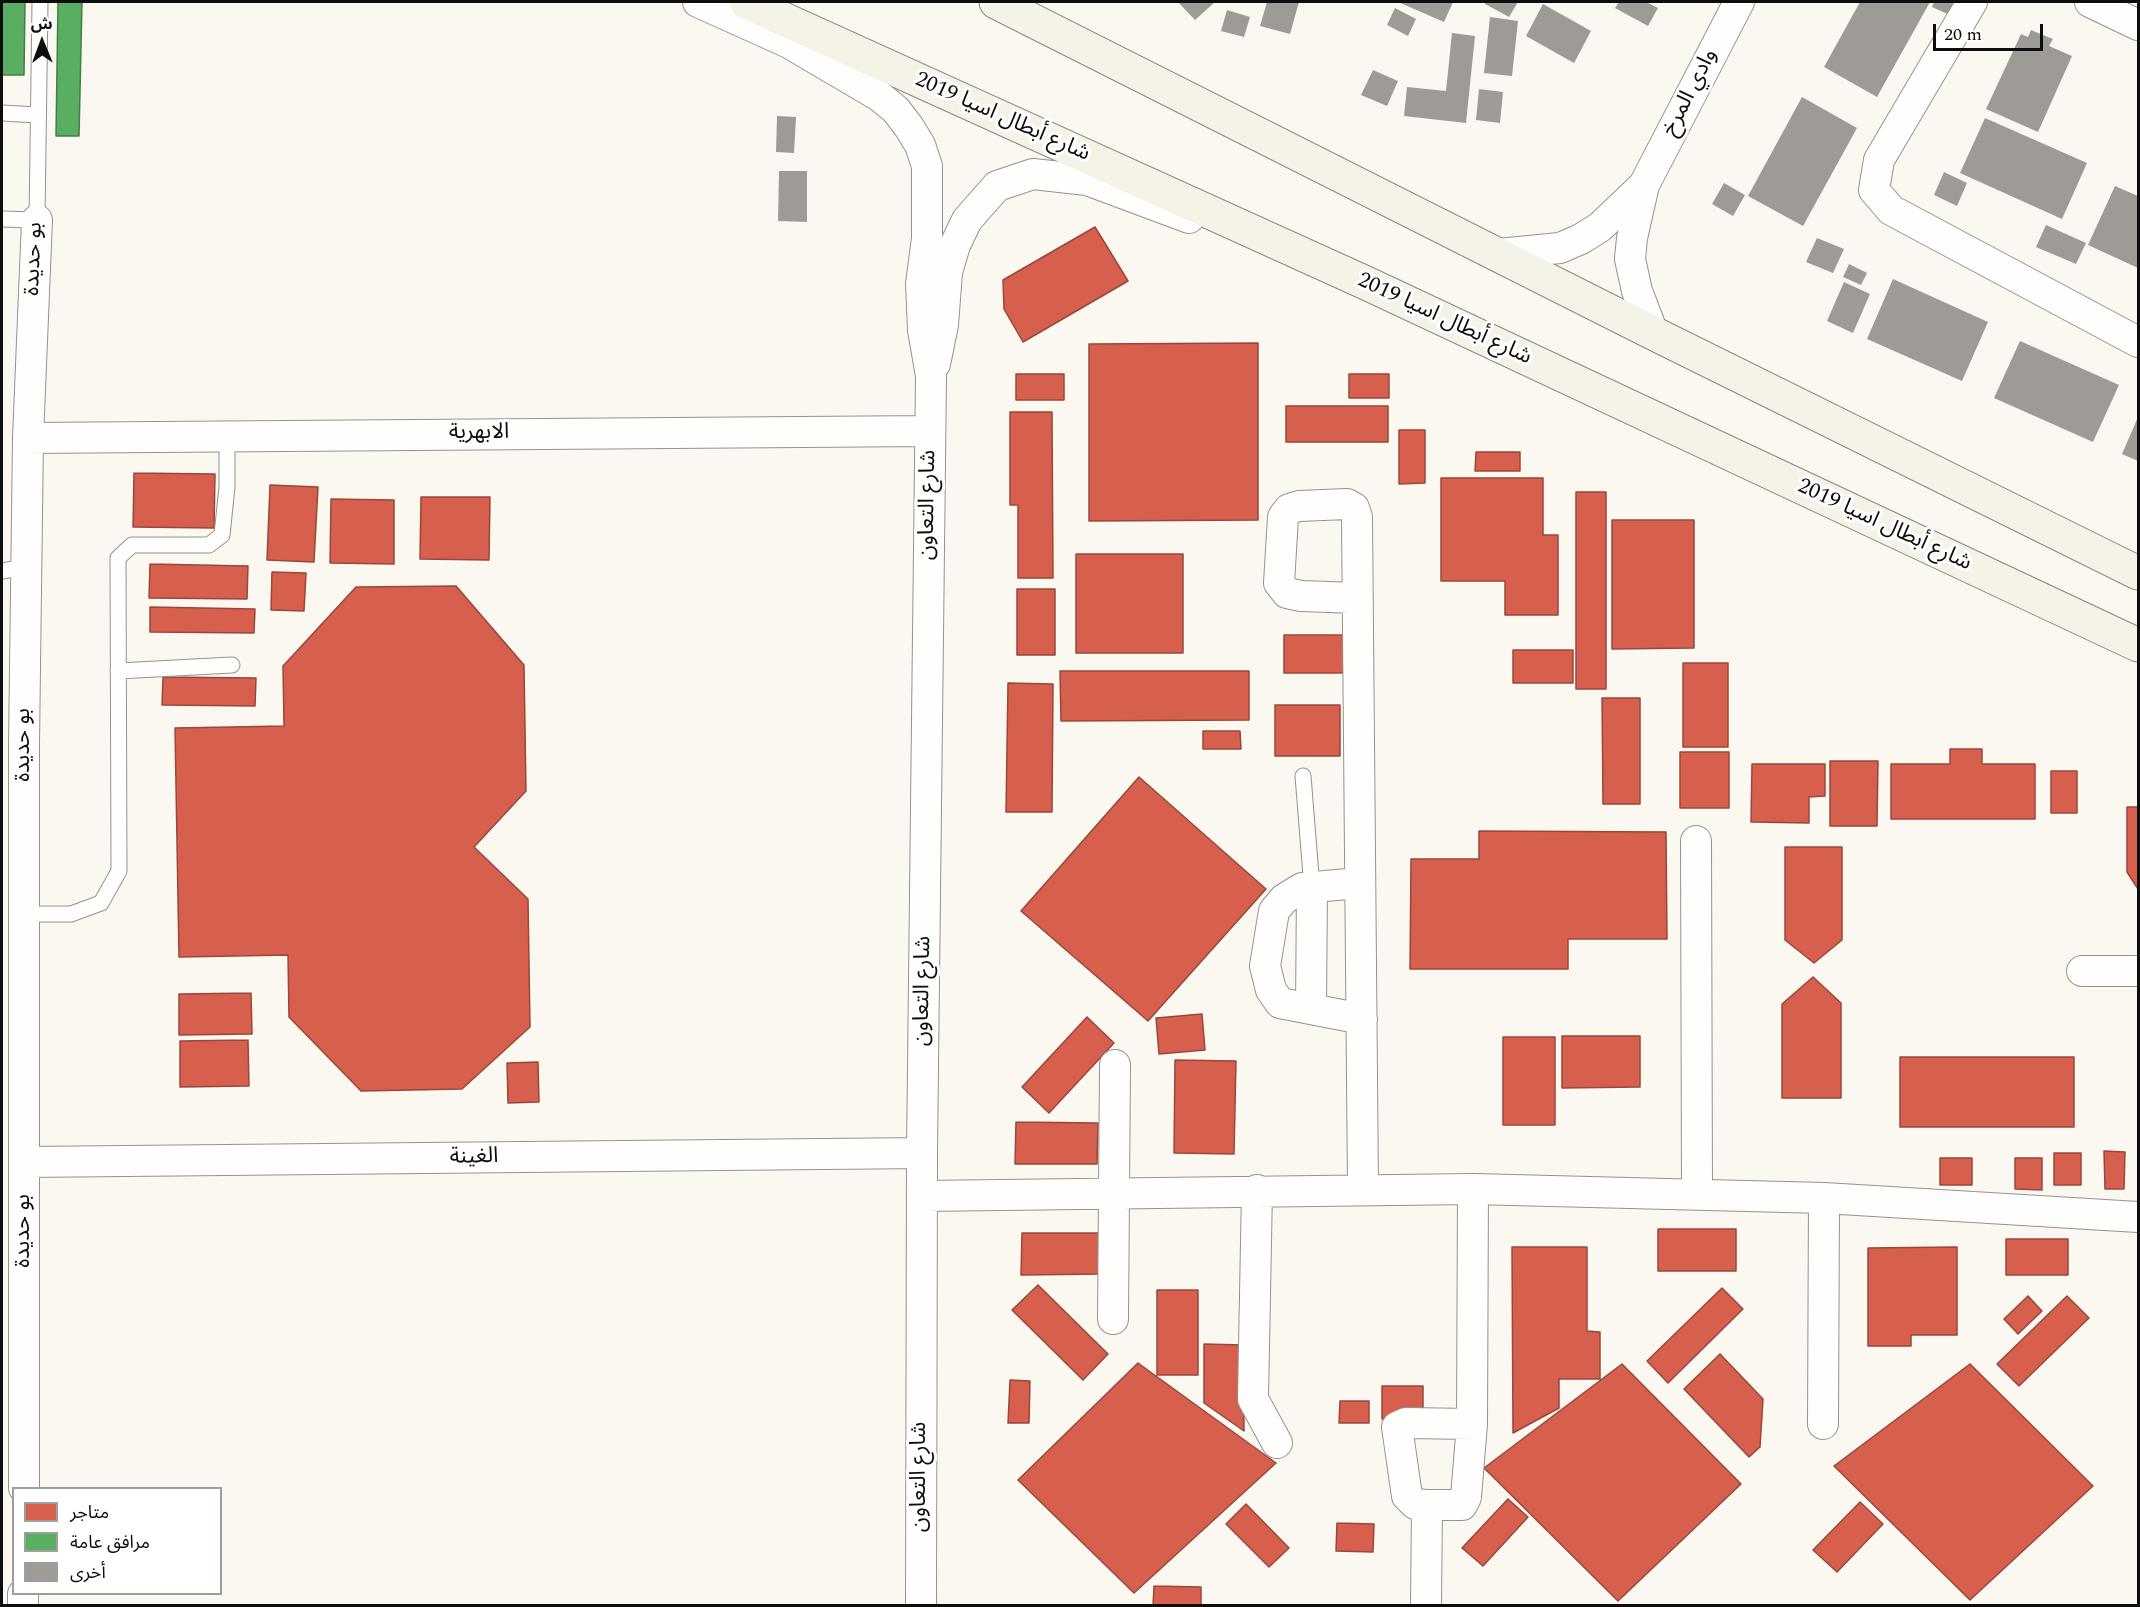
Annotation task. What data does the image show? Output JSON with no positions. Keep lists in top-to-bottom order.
{
  "streets": {
    "main road": ["شارع أبطال اسيا 2019"],
    "street": [
      "وادي المرخ",
      "بو حديدة",
      "الابهرية",
      "شارع التعاون",
      "الغينة"
    ]
  },
  "crossings": [
    ["شارع أبطال اسيا 2019", "شارع التعاون"],
    ["بو حديدة", "الابهرية"],
    ["بو حديدة", "الغينة"],
    ["الابهرية", "شارع التعاون"],
    ["شارع التعاون", "الغينة"]
  ],
  "legend": ["متاجر", "مرافق عامة", "أخرى"],
  "scale_bar": "20 m",
  "north": "top"
}
